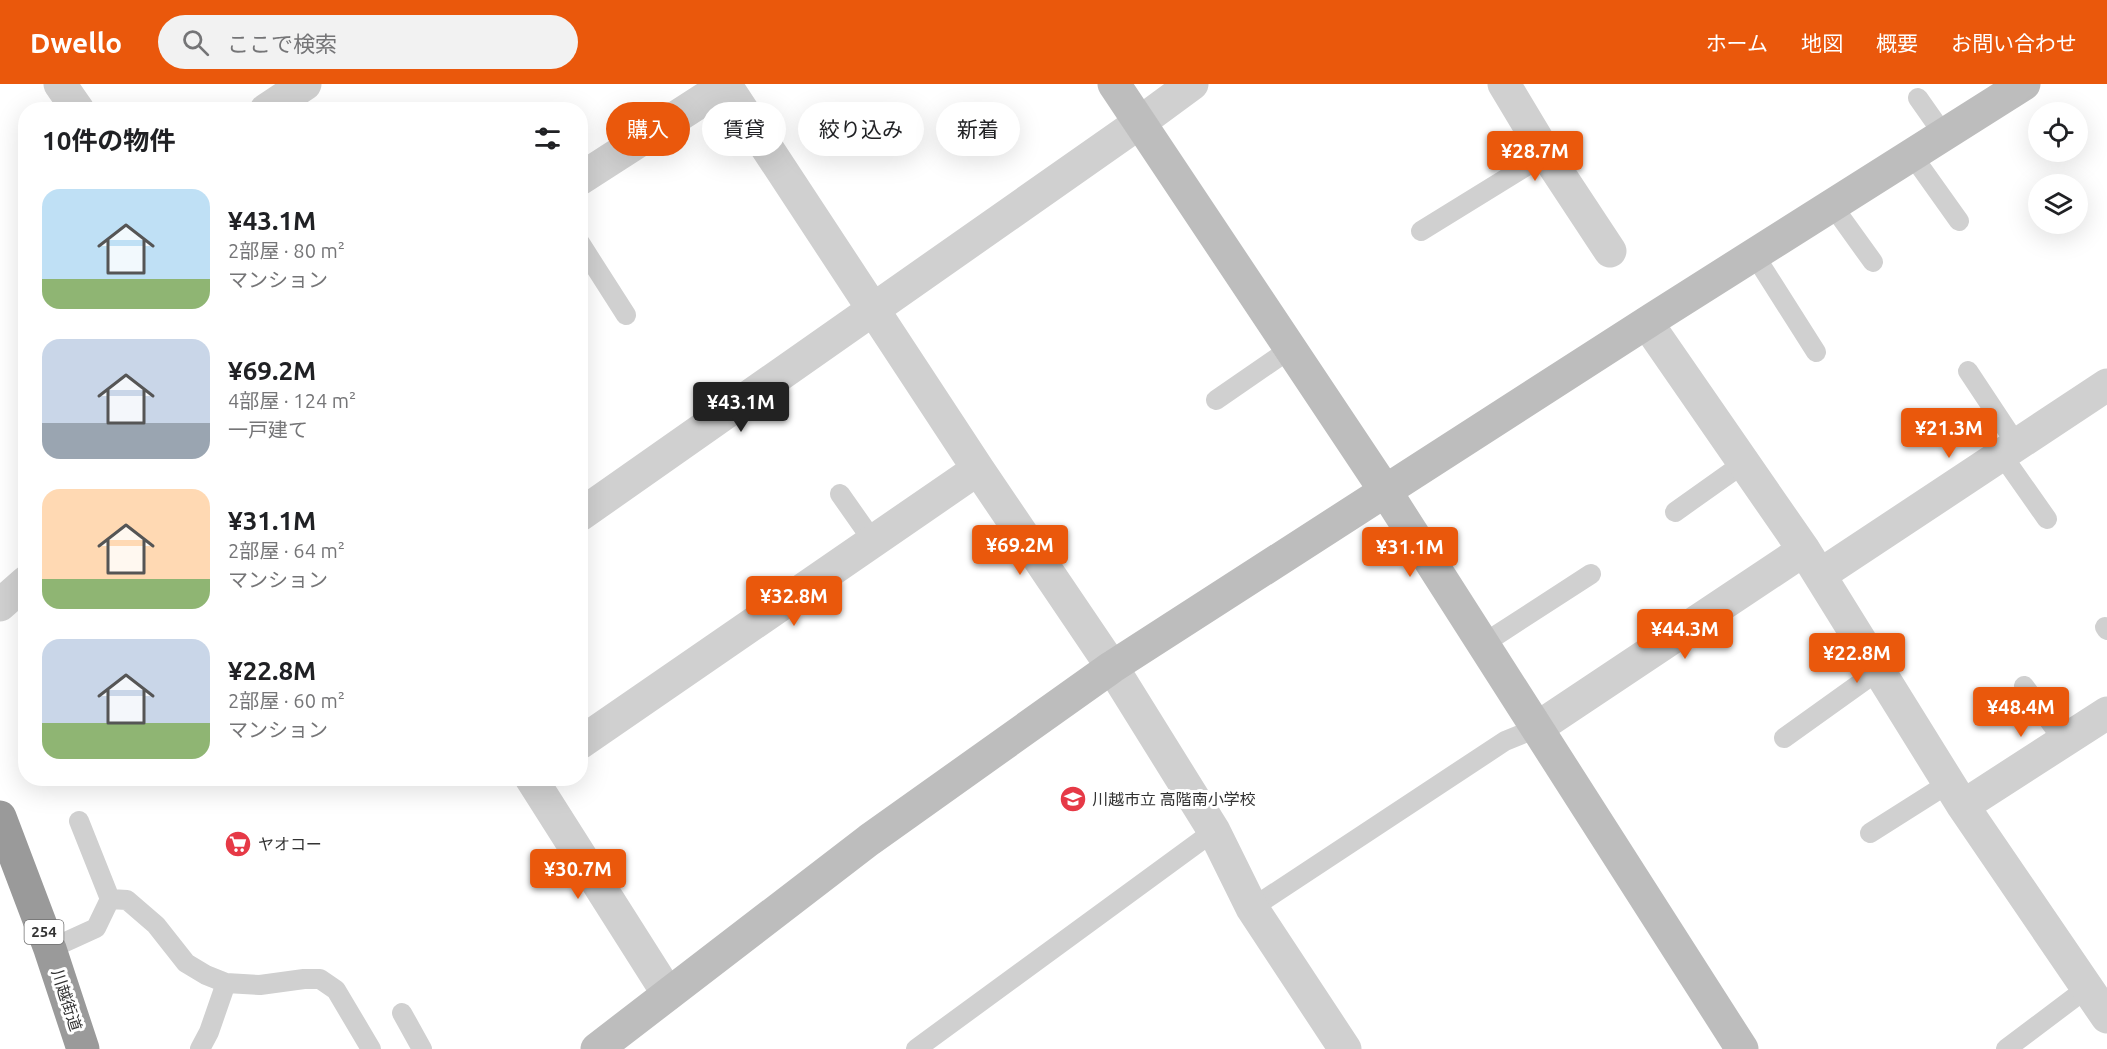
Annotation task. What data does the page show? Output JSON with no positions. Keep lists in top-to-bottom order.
{
  "streets": {
    "highway": ["254", "川越街道"]
  },
  "places": {
    "school or university": ["川越市立 高階南小学校"],
    "supermarket": ["ヤオコー"]
  },
  "page": {
    "header": "Dwello",
    "search": "ここで検索",
    "nav": [
      "ホーム",
      "地図",
      "概要",
      "お問い合わせ"
    ],
    "chip": [
      "購入",
      "賃貸",
      "絞り込み",
      "新着"
    ],
    "heading": "10件の物件",
    "price": [
      "¥28.7M",
      "¥43.1M",
      "¥21.3M",
      "¥69.2M",
      "¥31.1M",
      "¥32.8M",
      "¥44.3M",
      "¥22.8M",
      "¥48.4M",
      "¥30.7M"
    ],
    "list": [
      {
        "name": "¥43.1M",
        "note": "2部屋 · 80 m² · マンション"
      },
      {
        "name": "¥69.2M",
        "note": "4部屋 · 124 m² · 一戸建て"
      },
      {
        "name": "¥31.1M",
        "note": "2部屋 · 64 m² · マンション"
      },
      {
        "name": "¥22.8M",
        "note": "2部屋 · 60 m² · マンション"
      }
    ]
  }
}
